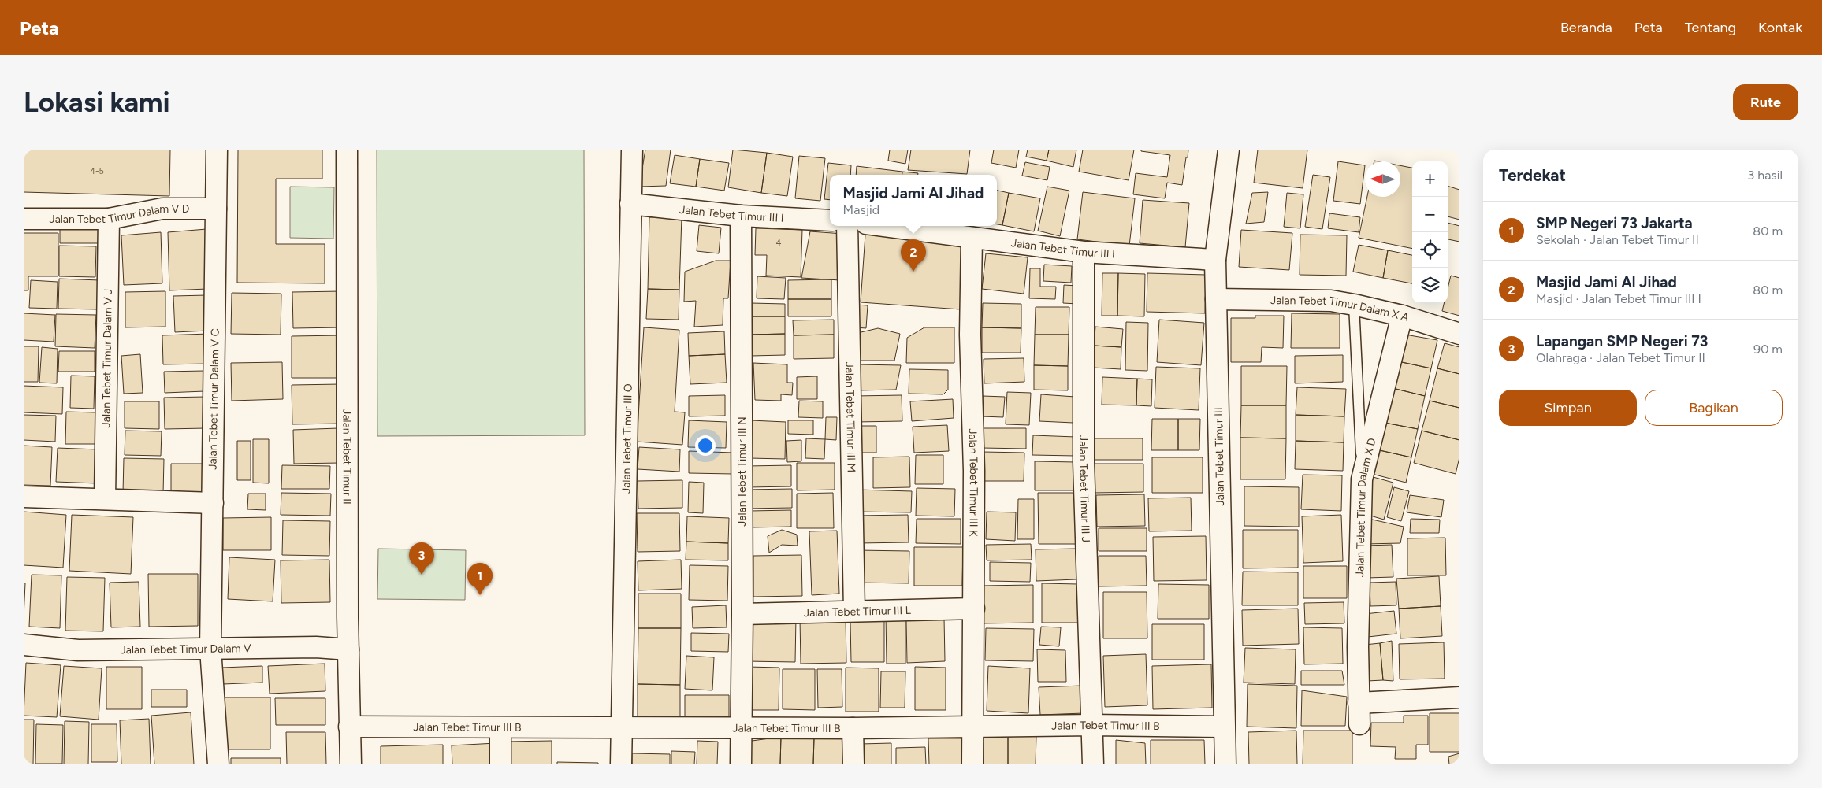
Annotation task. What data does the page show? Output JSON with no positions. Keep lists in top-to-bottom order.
{
  "streets": {
    "street": [
      "Jalan Tebet Timur Dalam V D",
      "Jalan Tebet Timur III I",
      "Jalan Tebet Timur Dalam X A",
      "Jalan Tebet Timur Dalam V J",
      "Jalan Tebet Timur Dalam V C",
      "Jalan Tebet Timur III M",
      "Jalan Tebet Timur III O",
      "Jalan Tebet Timur III",
      "Jalan Tebet Timur II",
      "Jalan Tebet Timur III N",
      "Jalan Tebet Timur III K",
      "Jalan Tebet Timur III J",
      "Jalan Tebet Timur Dalam X D",
      "Jalan Tebet Timur III L",
      "Jalan Tebet Timur Dalam V",
      "Jalan Tebet Timur III B"
    ]
  },
  "crossings": [
    ["Jalan Tebet Timur Dalam V D", "Jalan Tebet Timur Dalam V J"],
    ["Jalan Tebet Timur Dalam V D", "Jalan Tebet Timur Dalam V C"],
    ["Jalan Tebet Timur III I", "Jalan Tebet Timur III O"],
    ["Jalan Tebet Timur III I", "Jalan Tebet Timur III"],
    ["Jalan Tebet Timur III I", "Jalan Tebet Timur III N"],
    ["Jalan Tebet Timur III I", "Jalan Tebet Timur III K"],
    ["Jalan Tebet Timur III I", "Jalan Tebet Timur III J"],
    ["Jalan Tebet Timur Dalam X A", "Jalan Tebet Timur III"],
    ["Jalan Tebet Timur Dalam X A", "Jalan Tebet Timur Dalam X D"],
    ["Jalan Tebet Timur Dalam V C", "Jalan Tebet Timur Dalam V"],
    ["Jalan Tebet Timur III M", "Jalan Tebet Timur III L"],
    ["Jalan Tebet Timur III O", "Jalan Tebet Timur III B"],
    ["Jalan Tebet Timur III", "Jalan Tebet Timur III B"],
    ["Jalan Tebet Timur II", "Jalan Tebet Timur Dalam V"],
    ["Jalan Tebet Timur II", "Jalan Tebet Timur III B"],
    ["Jalan Tebet Timur III N", "Jalan Tebet Timur III L"],
    ["Jalan Tebet Timur III N", "Jalan Tebet Timur III B"],
    ["Jalan Tebet Timur III K", "Jalan Tebet Timur III L"],
    ["Jalan Tebet Timur III K", "Jalan Tebet Timur III B"],
    ["Jalan Tebet Timur III J", "Jalan Tebet Timur III B"]
  ],
  "house_numbers": ["4-5", "4"],
  "north": "left",
  "page": {
    "header": "Peta",
    "nav": [
      "Beranda",
      "Peta",
      "Tentang",
      "Kontak"
    ],
    "buttons": [
      "Rute",
      ["Simpan", "Bagikan"]
    ],
    "title": "Lokasi kami",
    "heading": ["Terdekat", "3 hasil"],
    "map_buttons": ["+", "−"],
    "popup": ["Masjid Jami Al Jihad", "Masjid"],
    "list": [
      {
        "mark": "1",
        "name": "SMP Negeri 73 Jakarta",
        "note": "Sekolah · Jalan Tebet Timur II",
        "value": "80 m"
      },
      {
        "mark": "2",
        "name": "Masjid Jami Al Jihad",
        "note": "Masjid · Jalan Tebet Timur III I",
        "value": "80 m"
      },
      {
        "mark": "3",
        "name": "Lapangan SMP Negeri 73",
        "note": "Olahraga · Jalan Tebet Timur II",
        "value": "90 m"
      }
    ],
    "pins": ["2", "3", "1"]
  }
}
